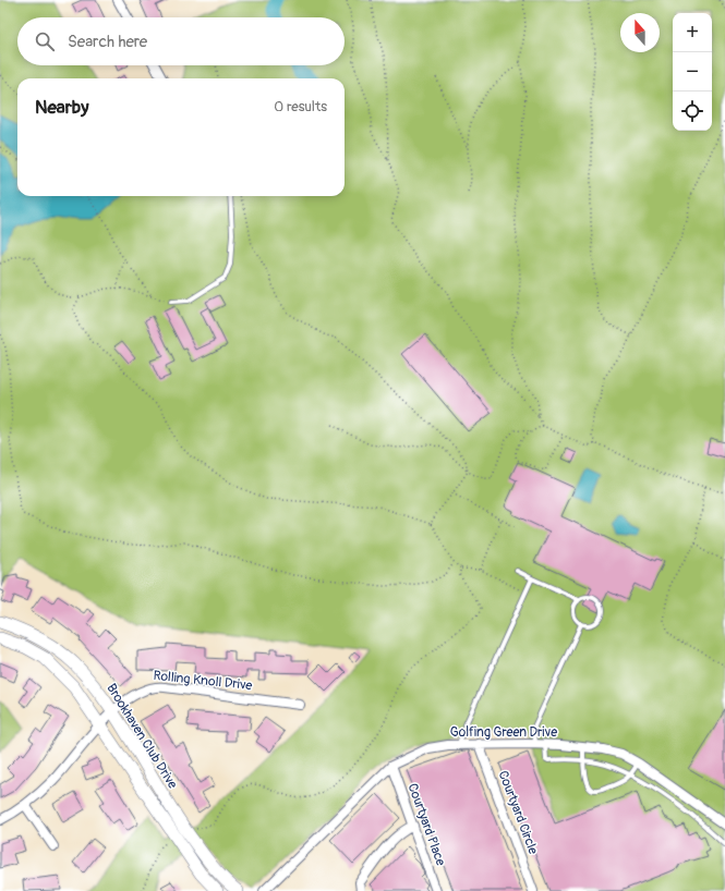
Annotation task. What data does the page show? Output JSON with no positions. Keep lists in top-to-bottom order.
{
  "streets": {
    "main road": ["Brookhaven Club Drive"],
    "street": [
      "Rolling Knoll Drive",
      "Golfing Green Drive",
      "Courtyard Circle",
      "Courtyard Place"
    ]
  },
  "crossings": [
    ["Rolling Knoll Drive", "Brookhaven Club Drive"],
    ["Golfing Green Drive", "Courtyard Circle"],
    ["Golfing Green Drive", "Courtyard Place"]
  ],
  "north": "top",
  "page": {
    "map_buttons": ["+", "−"],
    "search": "Search here",
    "heading": ["Nearby", "0 results"]
  }
}
